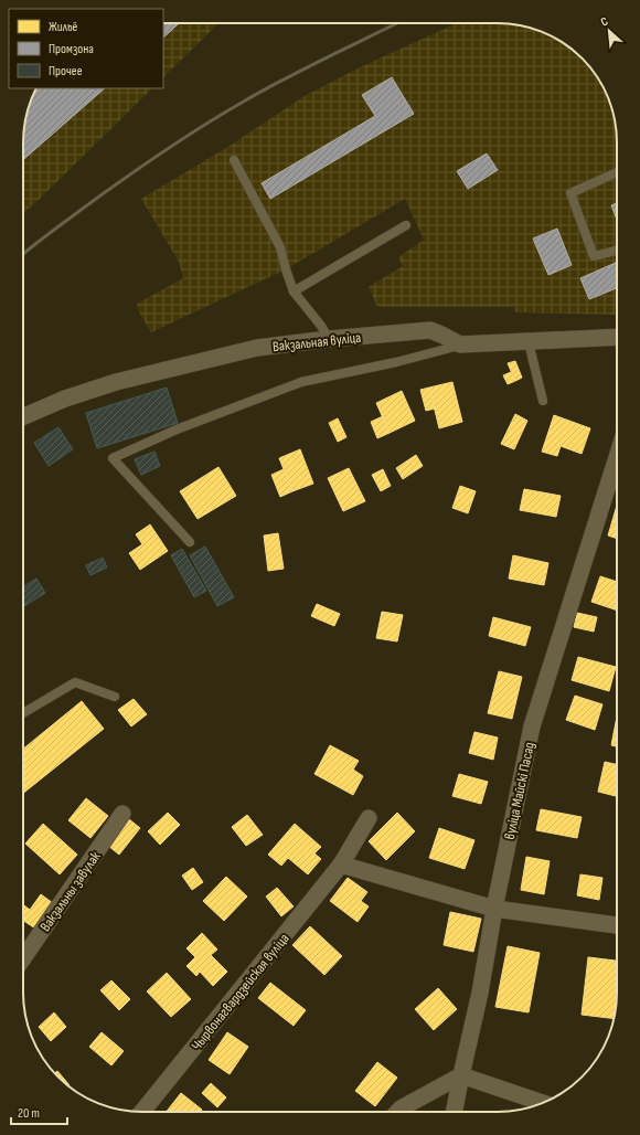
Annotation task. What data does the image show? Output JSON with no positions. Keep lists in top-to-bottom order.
{
  "streets": {
    "street": [
      "Вакзальная вуліца",
      "вуліца Майскі Пасад",
      "Вакзальны завулак",
      "Чырвонагвардзейская вуліца"
    ]
  },
  "legend": ["Жильё", "Промзона", "Прочее"],
  "scale_bar": "20 m",
  "north": "top left"
}
